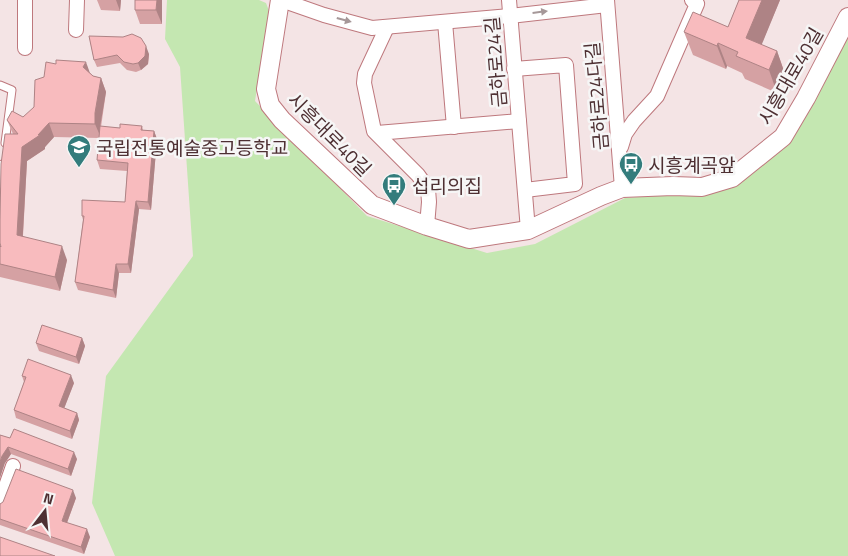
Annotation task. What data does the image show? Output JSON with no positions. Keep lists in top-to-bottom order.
{
  "streets": {
    "street": ["금하로24길", "시흥대로40길", "금하로24다길"]
  },
  "crossings": [
    ["금하로24길", "시흥대로40길"],
    ["시흥대로40길", "금하로24다길"]
  ],
  "places": {
    "school or university": ["국립전통예술중고등학교"],
    "bus stop": ["시흥계곡앞", "섭리의집"]
  },
  "north": "top"
}
